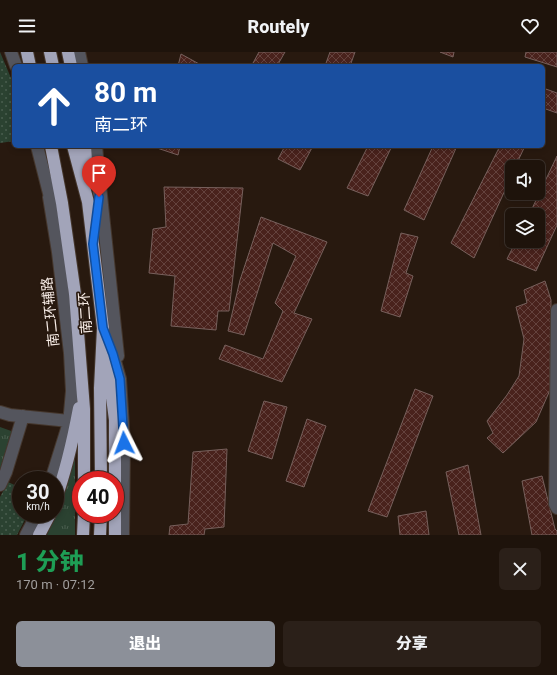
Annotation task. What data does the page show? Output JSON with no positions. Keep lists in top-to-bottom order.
{
  "streets": {
    "highway": ["南二环"],
    "street": ["南二环辅路"]
  },
  "crossings": [
    ["南二环辅路", "南二环"]
  ],
  "page": {
    "header": "Routely",
    "turn": ["80 m", "南二环"],
    "speed": "30 km/h",
    "limit": "40",
    "heading": ["1 分钟", "170 m · 07:12"],
    "buttons": ["退出", "分享"]
  }
}
